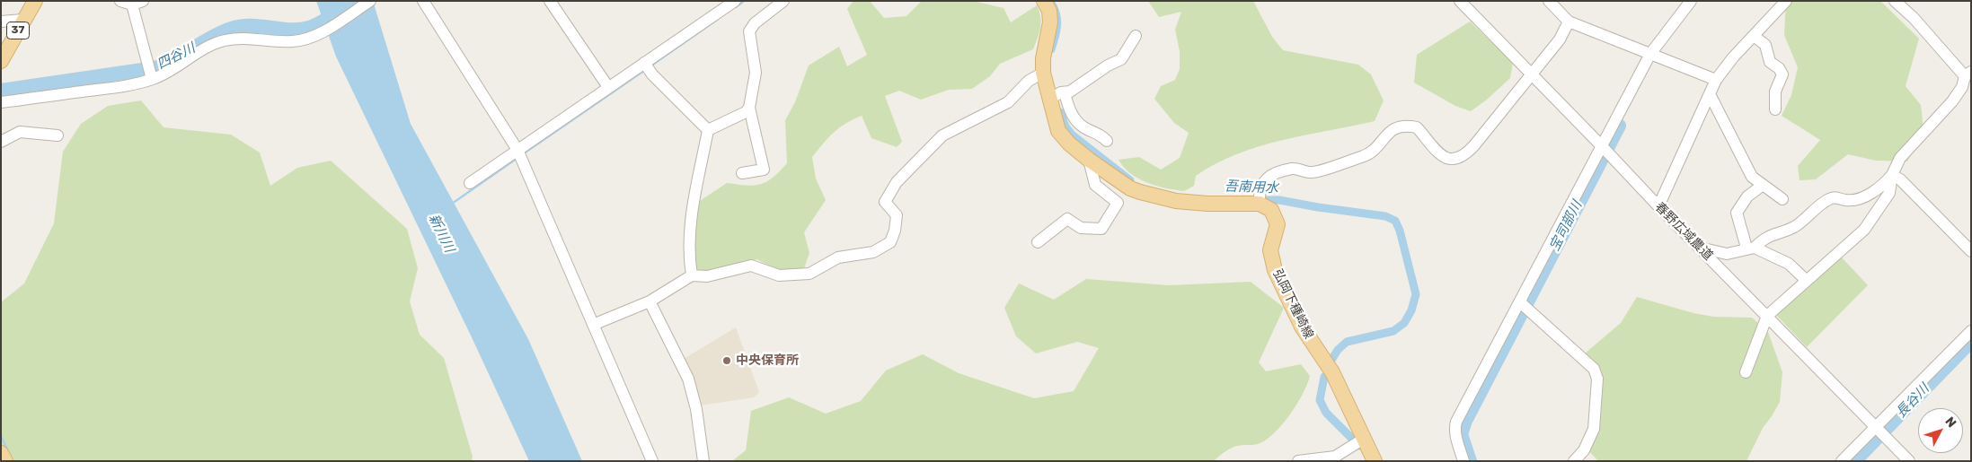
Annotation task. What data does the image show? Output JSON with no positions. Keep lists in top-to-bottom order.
{
  "streets": {
    "main road": ["37", "弘岡下種崎線"],
    "street": ["春野広域農道"]
  },
  "water": [
    "四谷川",
    "吾南用水",
    "宝司部川",
    "新川川",
    "長谷川"
  ],
  "places": ["中央保育所"],
  "north": "top right"
}
